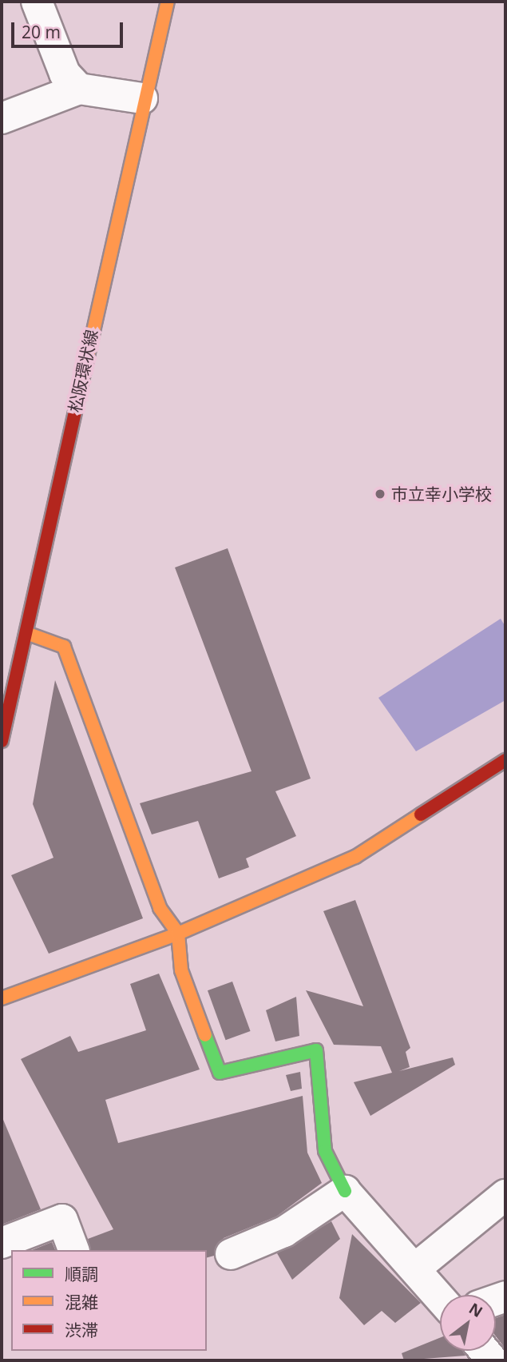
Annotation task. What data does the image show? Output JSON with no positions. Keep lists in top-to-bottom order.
{
  "streets": {
    "street": ["松阪環状線"]
  },
  "places": ["市立幸小学校"],
  "legend": ["順調", "混雑", "渋滞"],
  "scale_bar": "20 m",
  "north": "top right"
}
